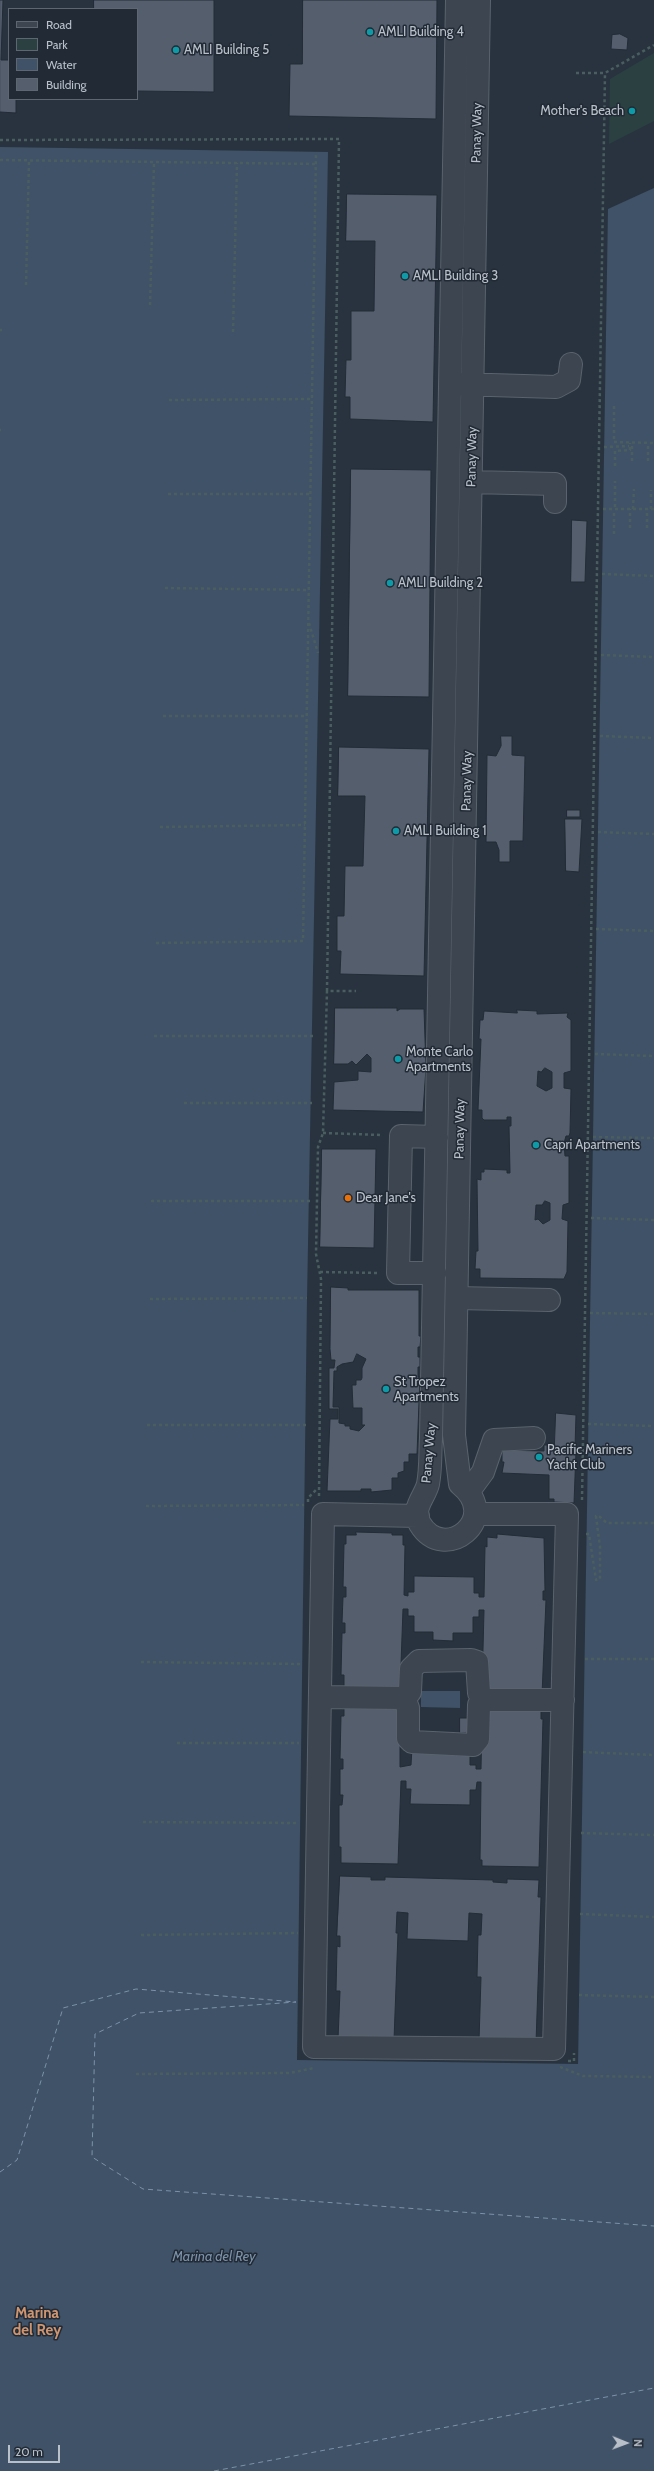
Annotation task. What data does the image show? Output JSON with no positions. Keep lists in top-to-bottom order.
{
  "streets": {
    "street": ["Panay Way"]
  },
  "districts": ["Marina del Rey"],
  "water": ["Marina del Rey"],
  "places": [
    "AMLI Building 4",
    "AMLI Building 5",
    "Mother's Beach",
    "AMLI Building 3",
    "AMLI Building 2",
    "AMLI Building 1",
    "Monte Carlo Apartments",
    "Capri Apartments",
    "Dear Jane's",
    "St Tropez Apartments",
    "Pacific Mariners Yacht Club"
  ],
  "legend": [
    "Road",
    "Park",
    "Water",
    "Building"
  ],
  "scale_bar": "20 m",
  "north": "right"
}
